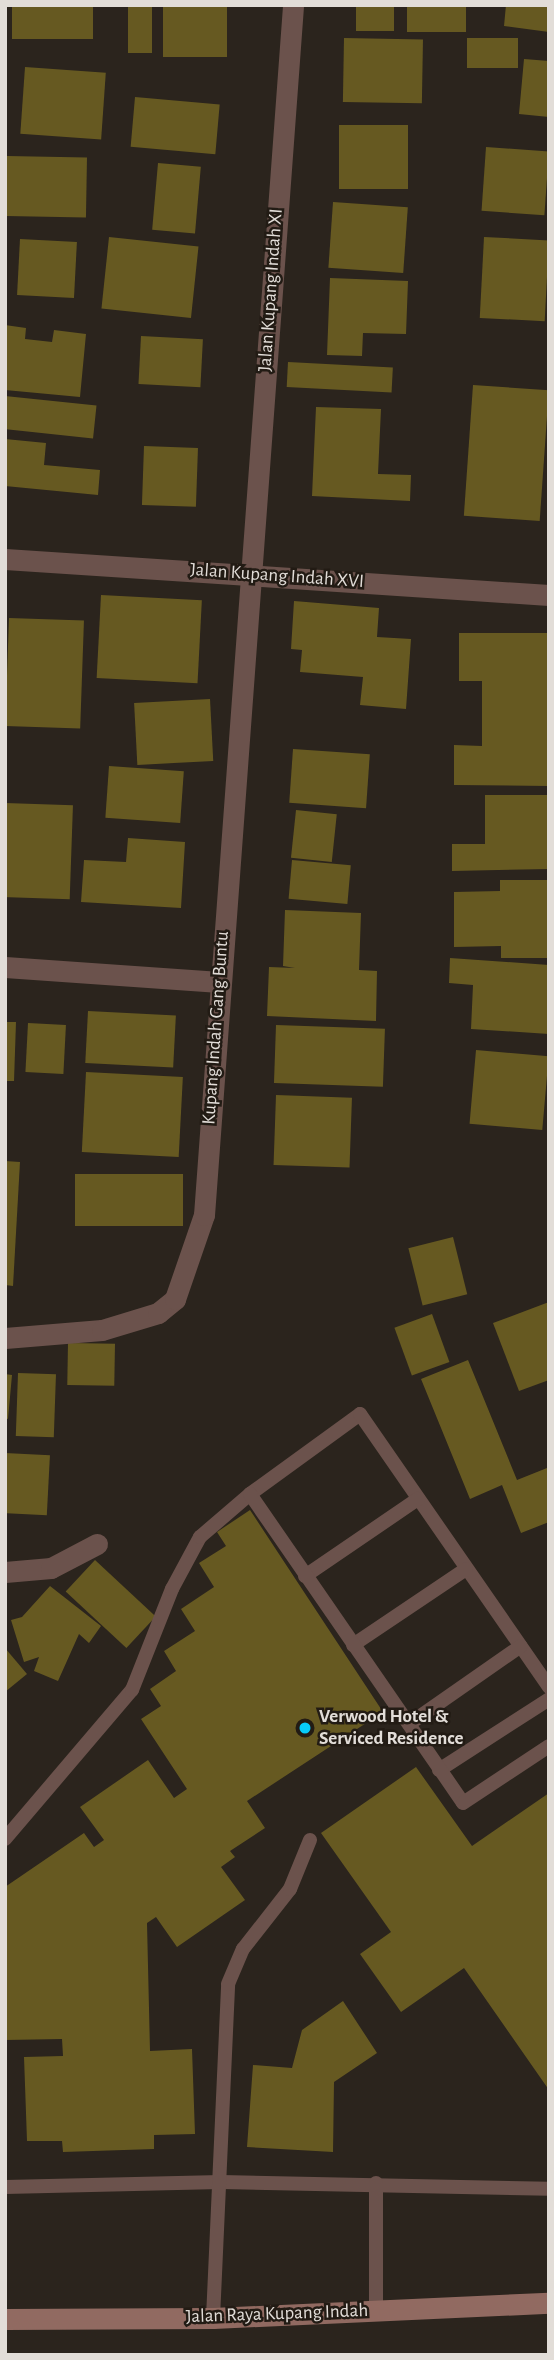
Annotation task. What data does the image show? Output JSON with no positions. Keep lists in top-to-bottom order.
{
  "streets": {
    "street": [
      "Jalan Kupang Indah XI",
      "Jalan Kupang Indah XVI",
      "Kupang Indah Gang Buntu",
      "Jalan Raya Kupang Indah"
    ]
  },
  "crossings": [
    ["Jalan Kupang Indah XI", "Jalan Kupang Indah XVI"],
    ["Jalan Kupang Indah XI", "Kupang Indah Gang Buntu"],
    ["Jalan Kupang Indah XVI", "Kupang Indah Gang Buntu"]
  ],
  "places": ["Verwood Hotel & Serviced Residence"]
}
